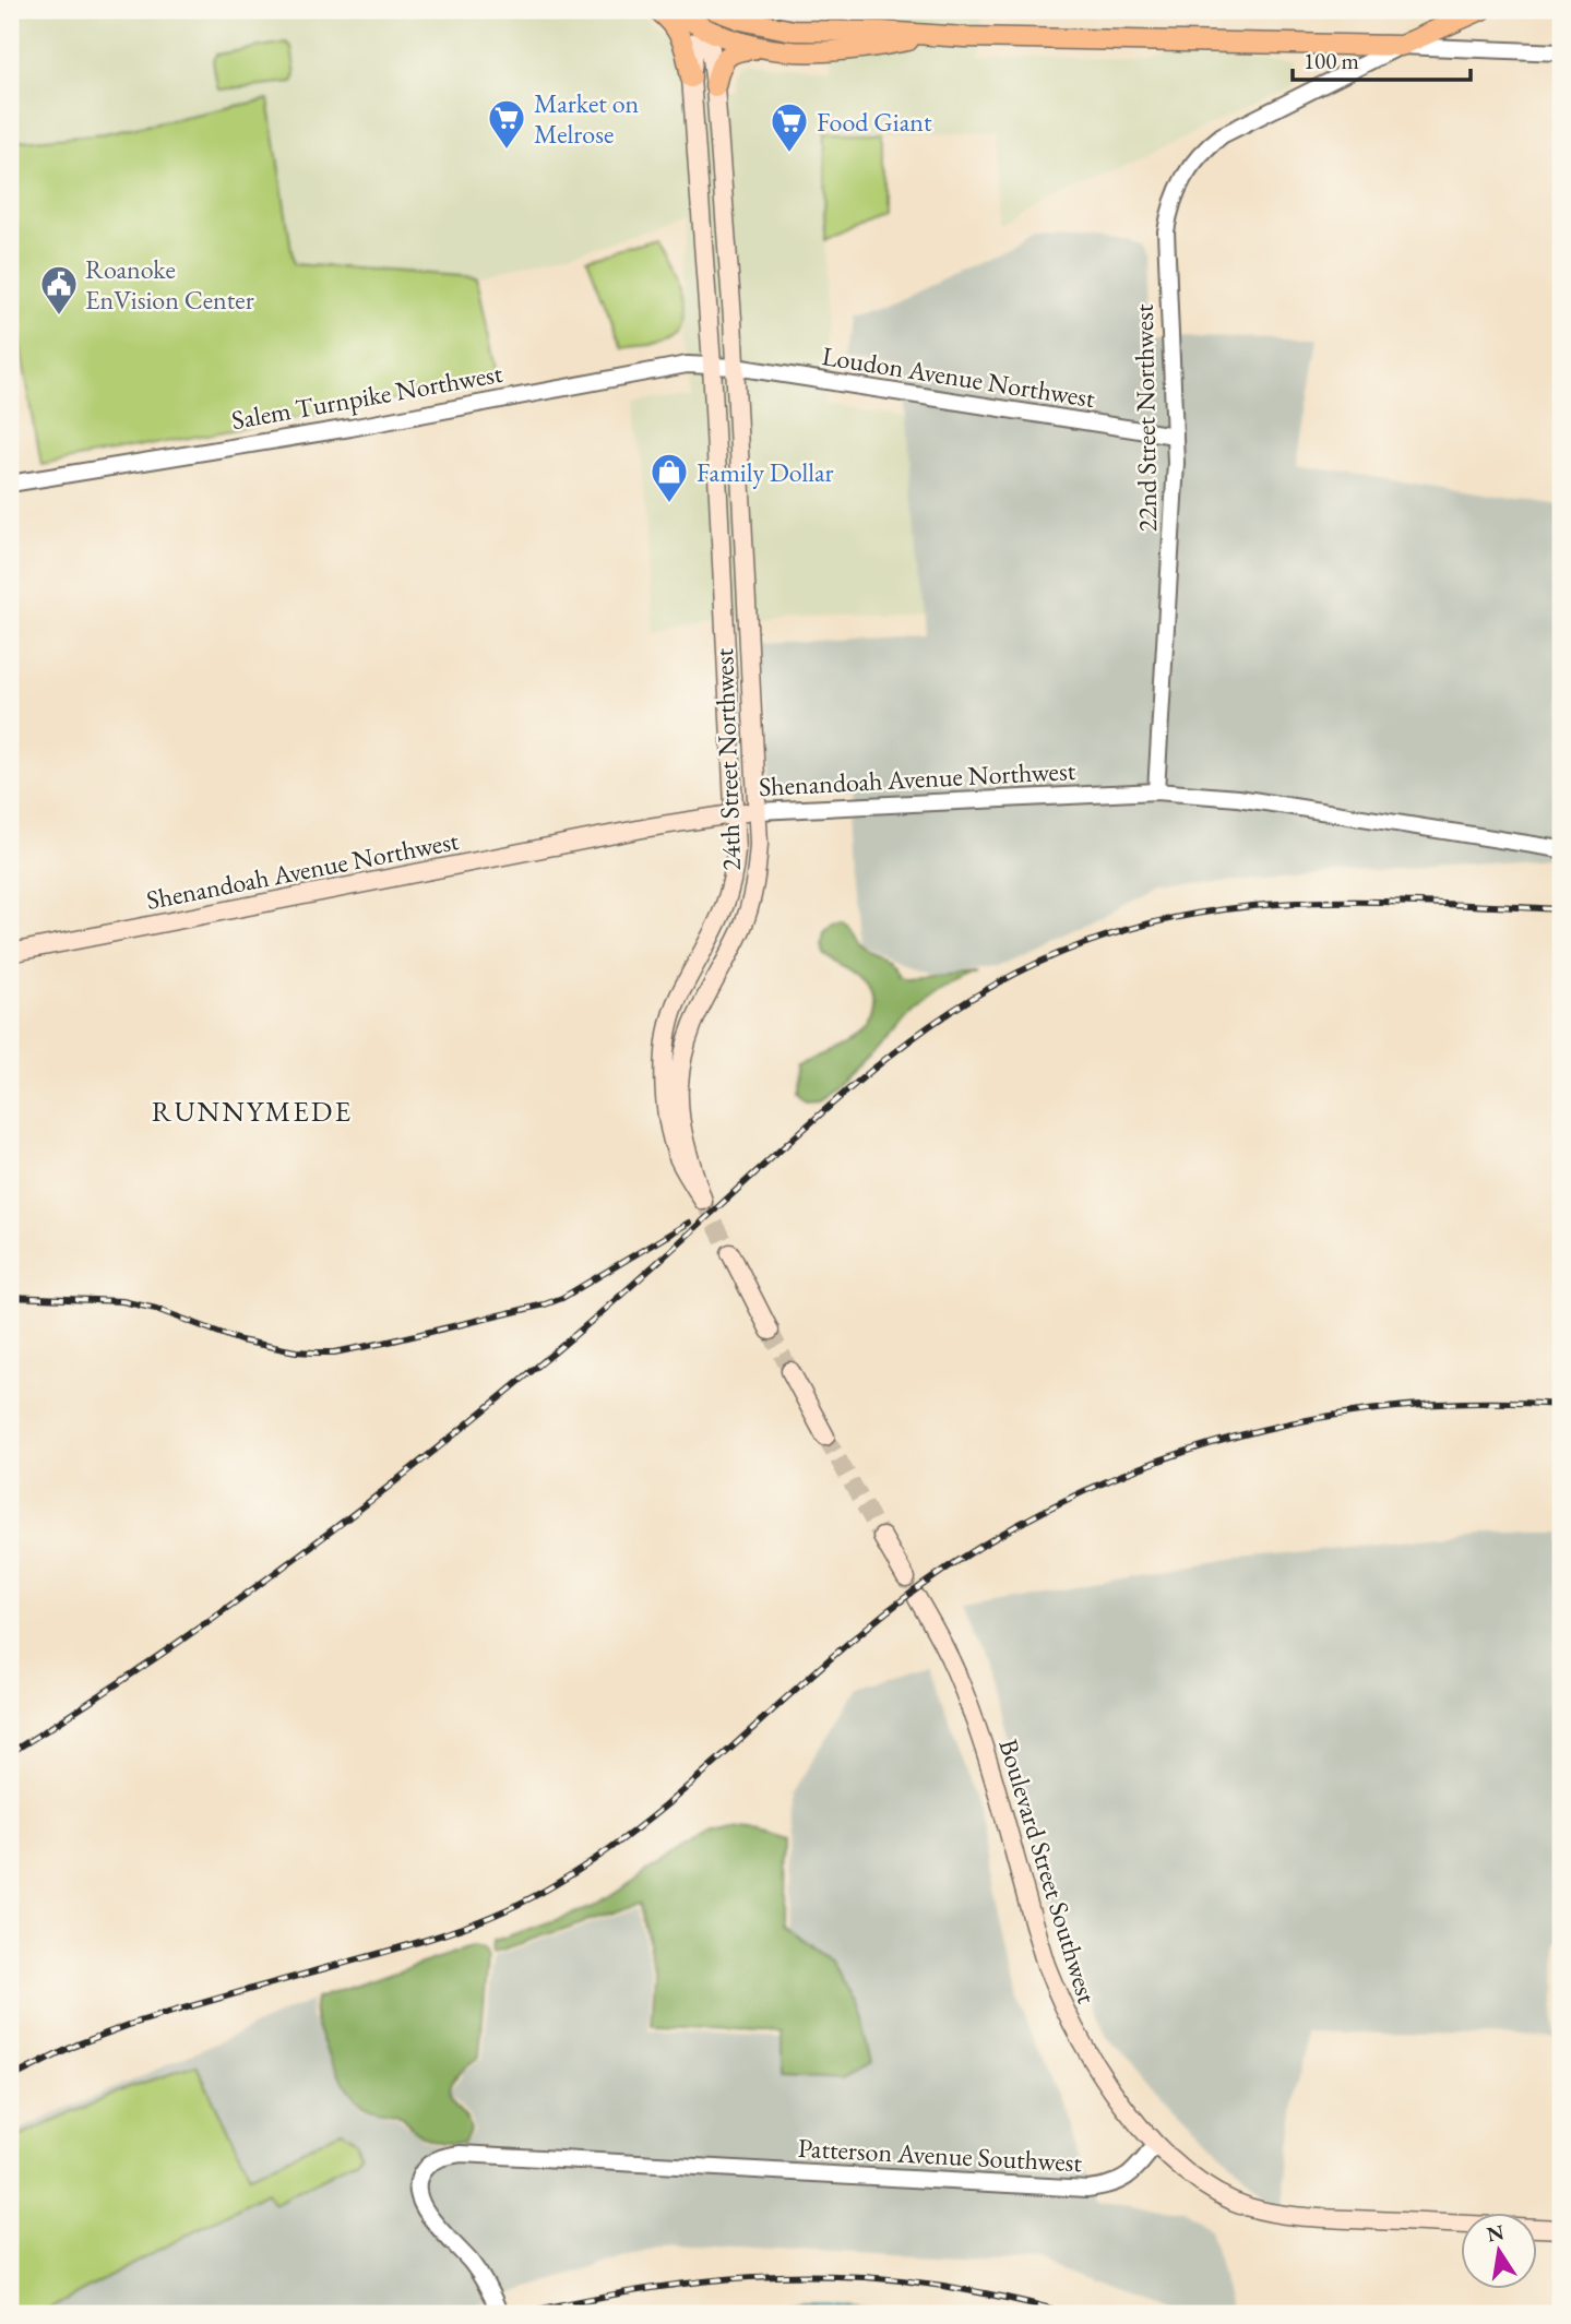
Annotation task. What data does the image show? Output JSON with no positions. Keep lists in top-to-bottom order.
{
  "streets": {
    "main road": ["24th Street Northwest", "Shenandoah Avenue Northwest", "Boulevard Street Southwest"],
    "street": [
      "Loudon Avenue Northwest",
      "Salem Turnpike Northwest",
      "22nd Street Northwest",
      "Patterson Avenue Southwest"
    ]
  },
  "crossings": [
    ["Loudon Avenue Northwest", "Salem Turnpike Northwest"],
    ["Loudon Avenue Northwest", "22nd Street Northwest"],
    ["Loudon Avenue Northwest", "24th Street Northwest"],
    ["Salem Turnpike Northwest", "24th Street Northwest"],
    ["22nd Street Northwest", "Shenandoah Avenue Northwest"],
    ["24th Street Northwest", "Shenandoah Avenue Northwest"],
    ["Boulevard Street Southwest", "Patterson Avenue Southwest"]
  ],
  "districts": ["RUNNYMEDE"],
  "places": {
    "supermarket": ["Market on Melrose", "Food Giant"],
    "public building": ["Roanoke EnVision Center"],
    "shop": ["Family Dollar"]
  },
  "scale_bar": "100 m",
  "north": "top"
}
